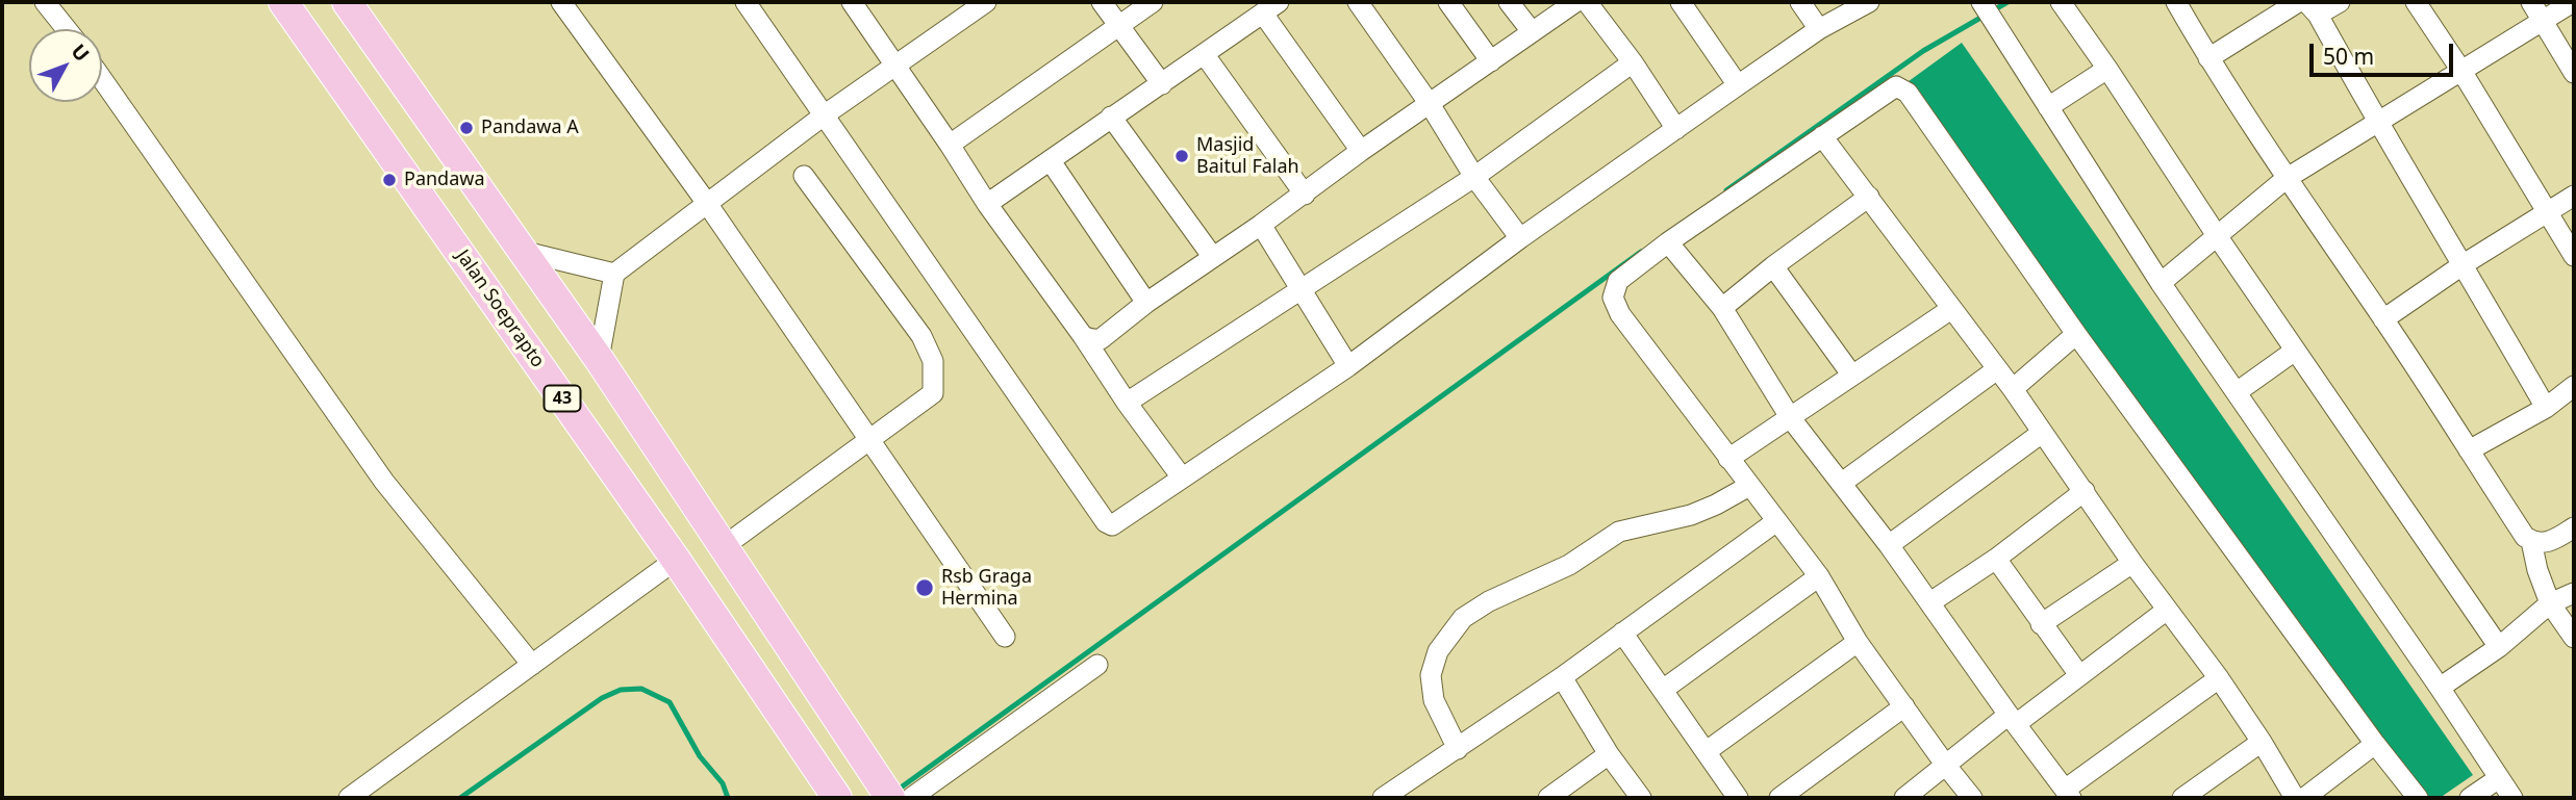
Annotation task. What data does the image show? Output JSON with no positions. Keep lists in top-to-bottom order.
{
  "streets": {
    "highway": ["Jalan Soeprapto", "43"]
  },
  "places": [
    "Pandawa A",
    "Masjid Baitul Falah",
    "Pandawa",
    "Rsb Graga Hermina"
  ],
  "scale_bar": "50 m",
  "north": "top right"
}
